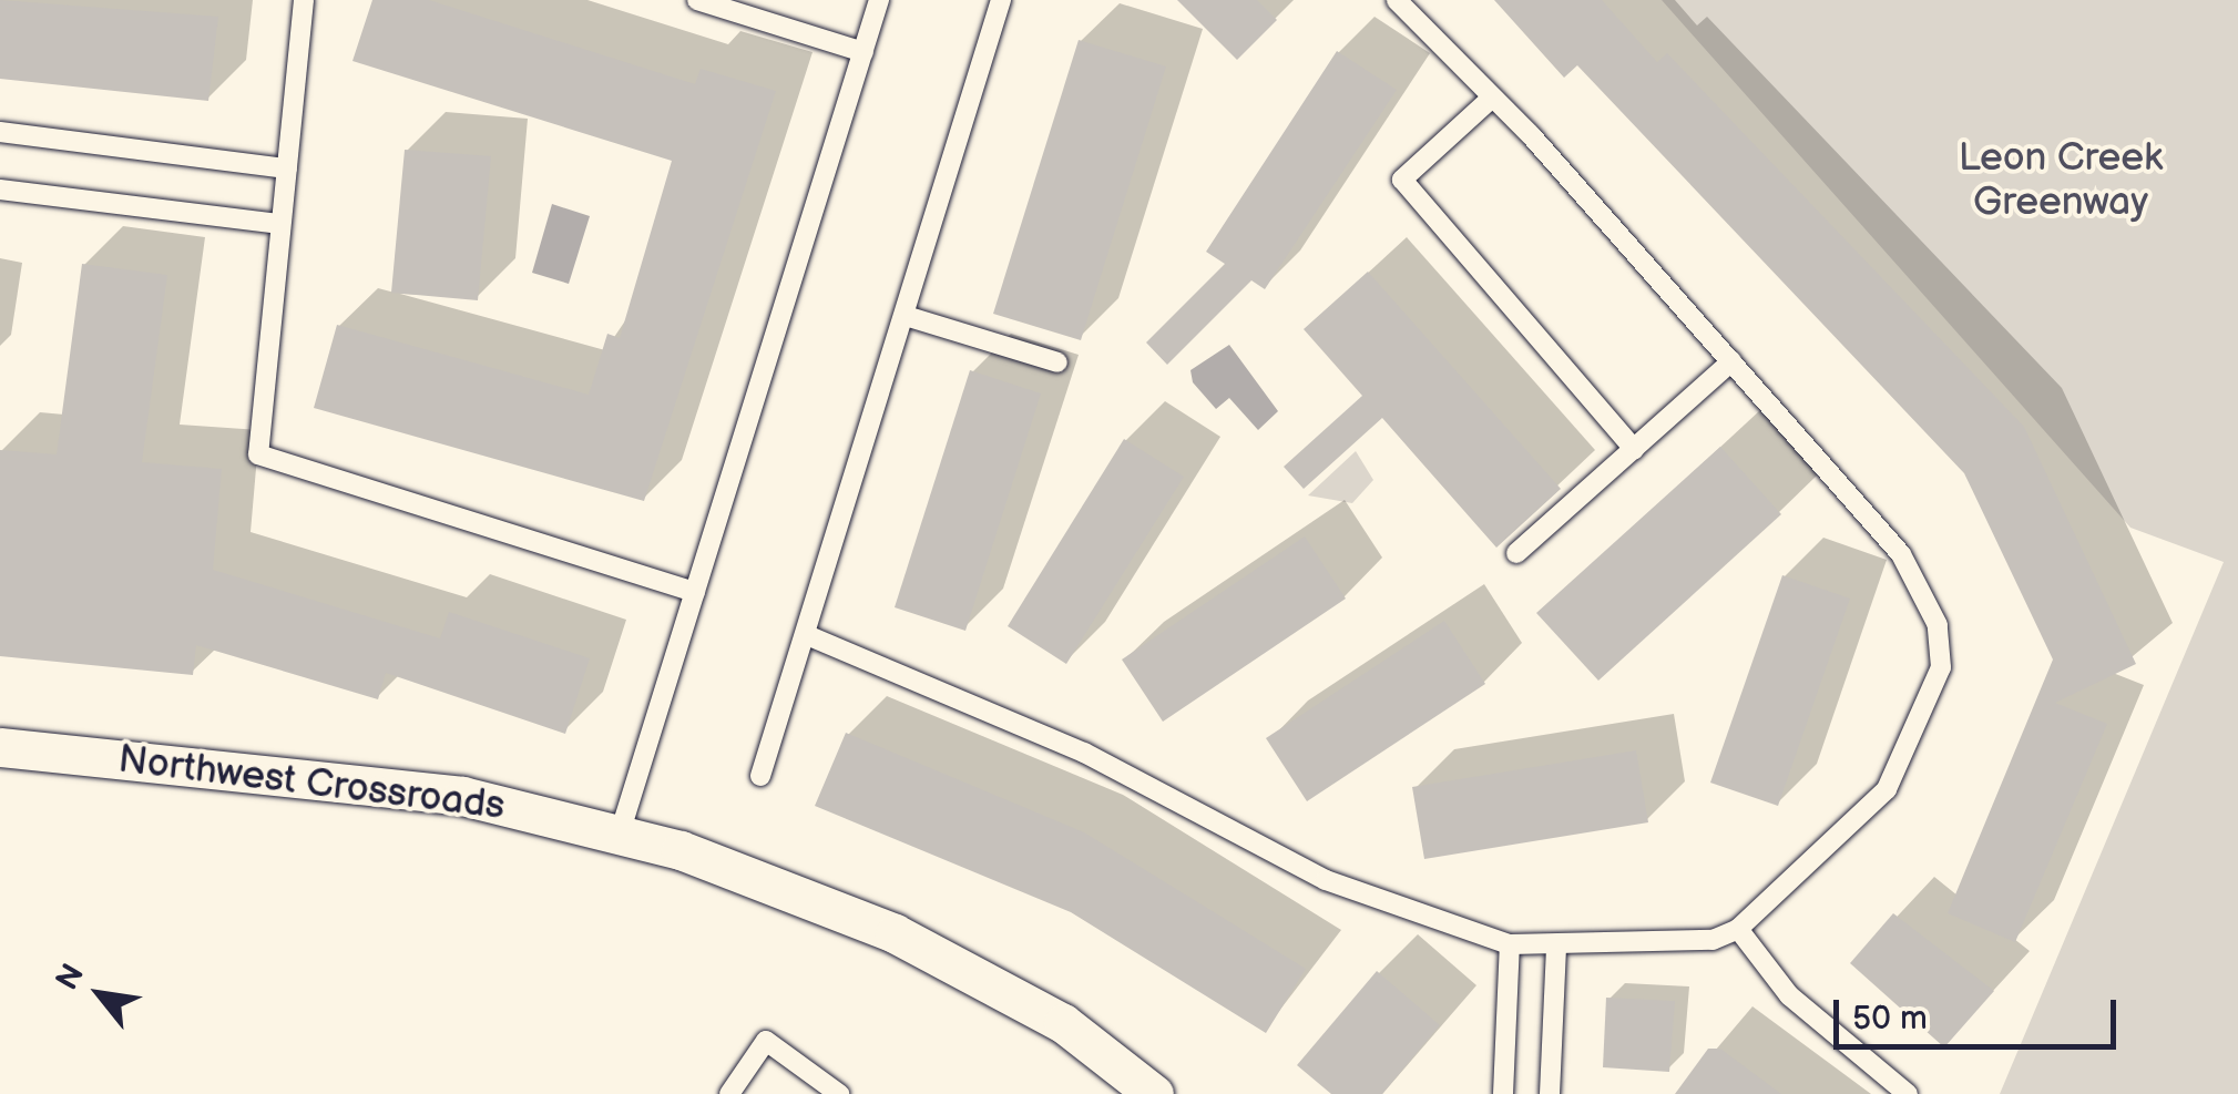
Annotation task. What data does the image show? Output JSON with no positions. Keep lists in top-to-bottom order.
{
  "streets": {
    "street": ["Northwest Crossroads"]
  },
  "parks": ["Leon Creek Greenway"],
  "scale_bar": "50 m",
  "north": "top left"
}
